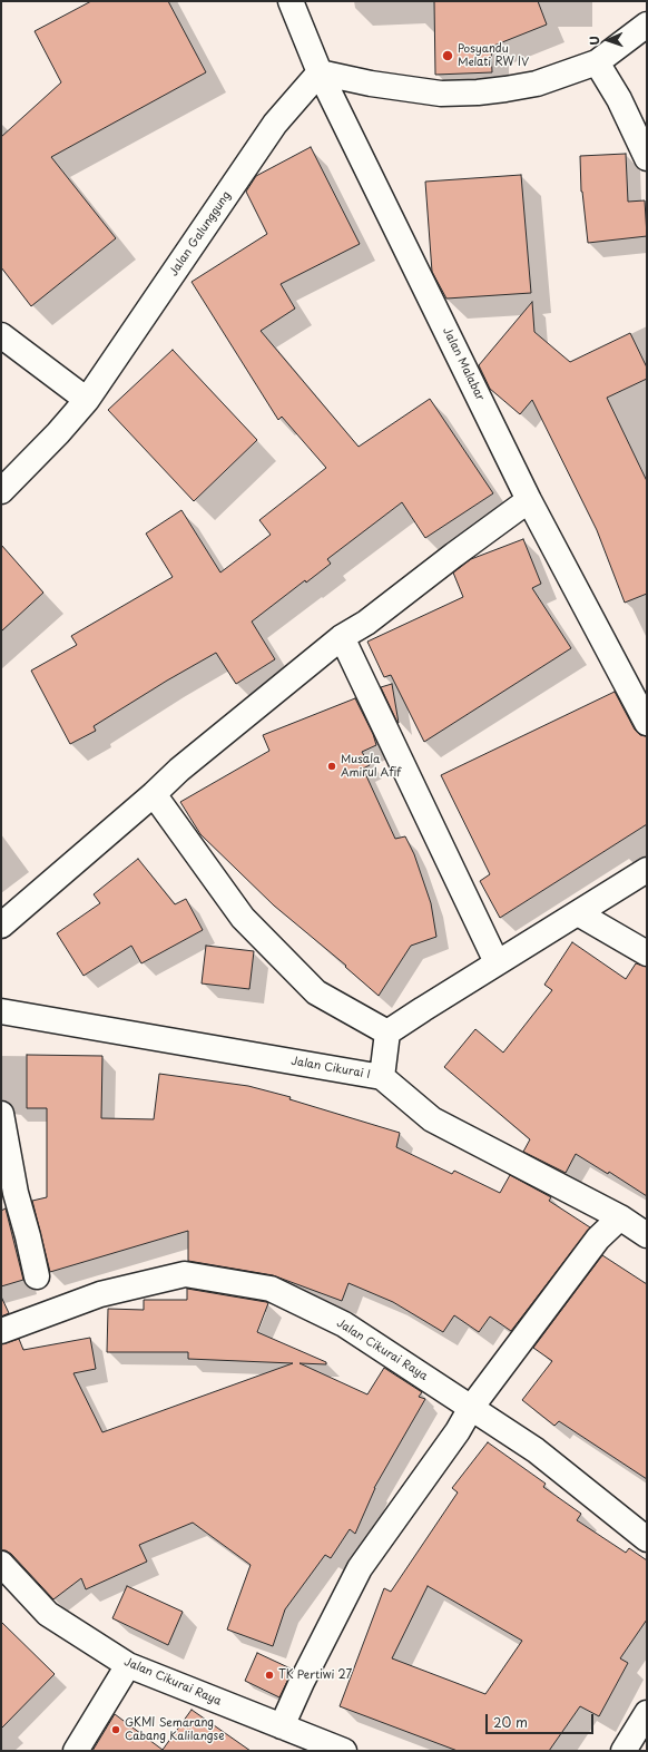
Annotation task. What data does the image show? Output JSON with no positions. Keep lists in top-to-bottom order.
{
  "streets": {
    "street": [
      "Jalan Galunggung",
      "Jalan Malabar",
      "Jalan Cikurai I",
      "Jalan Cikurai Raya"
    ]
  },
  "crossings": [
    ["Jalan Galunggung", "Jalan Malabar"]
  ],
  "places": [
    "Posyandu Melati RW IV",
    "Musala Amirul Afif",
    "TK Pertiwi 27",
    "GKMI Semarang Cabang Kalilangse"
  ],
  "scale_bar": "20 m",
  "north": "left"
}
